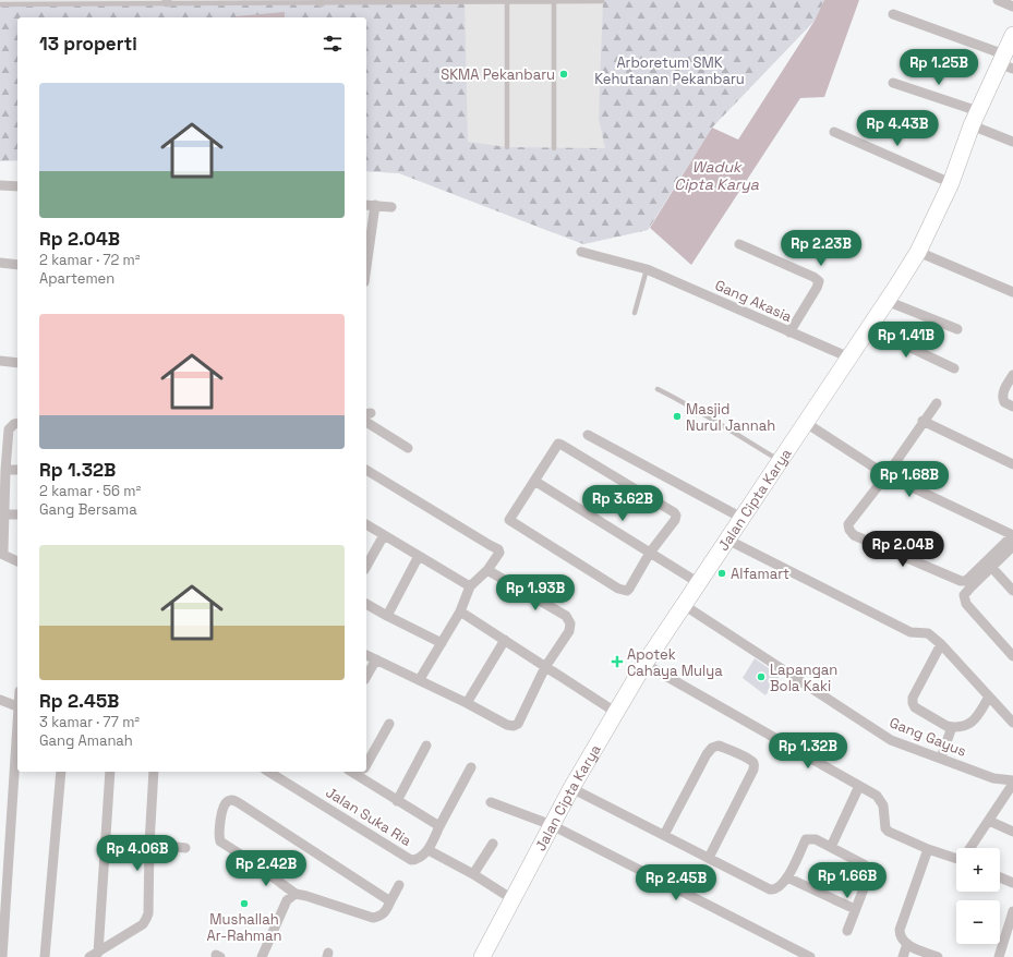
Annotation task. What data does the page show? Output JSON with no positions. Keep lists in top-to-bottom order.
{
  "streets": {
    "main road": ["Jalan Cipta Karya"],
    "street": ["Gang Akasia", "Gang Gayus", "Jalan Suka Ria"]
  },
  "crossings": [
    ["Gang Akasia", "Jalan Cipta Karya"],
    ["Jalan Cipta Karya", "Gang Gayus"]
  ],
  "water": ["Waduk Cipta Karya"],
  "parks": ["Arboretum SMK Kehutanan Pekanbaru"],
  "places": {
    "other": [
      "SKMA Pekanbaru",
      "Masjid Nurul Jannah",
      "Alfamart",
      "Lapangan Bola Kaki",
      "Mushallah Ar-Rahman"
    ],
    "health": ["Apotek Cahaya Mulya"]
  },
  "page": {
    "heading": "13 properti",
    "price": [
      "Rp 1.25B",
      "Rp 4.43B",
      "Rp 2.23B",
      "Rp 1.41B",
      "Rp 1.68B",
      "Rp 3.62B",
      "Rp 2.04B",
      "Rp 1.93B",
      "Rp 1.32B",
      "Rp 4.06B",
      "Rp 2.42B",
      "Rp 1.66B",
      "Rp 2.45B"
    ],
    "list": [
      {
        "name": "Rp 2.04B",
        "note": "2 kamar · 72 m² · Apartemen"
      },
      {
        "name": "Rp 1.32B",
        "note": "2 kamar · 56 m² · Gang Bersama"
      },
      {
        "name": "Rp 2.45B",
        "note": "3 kamar · 77 m² · Gang Amanah"
      }
    ],
    "map_buttons": ["+", "−"]
  }
}
